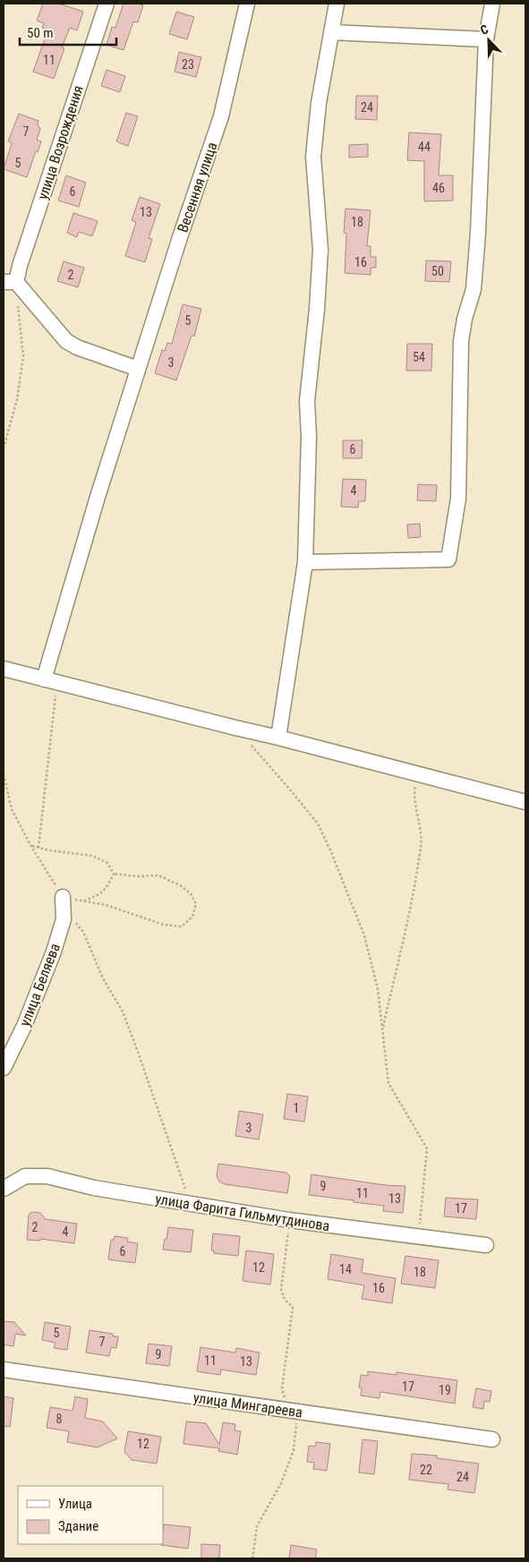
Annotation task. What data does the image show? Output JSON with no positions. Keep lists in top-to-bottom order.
{
  "streets": {
    "street": [
      "улица Возрождения",
      "Весенняя улица",
      "улица Беляева",
      "улица Фарита Гильмутдинова",
      "улица Мингареева"
    ]
  },
  "house_numbers": [
    "11",
    "23",
    "24",
    "7",
    "44",
    "5",
    "46",
    "6",
    "13",
    "18",
    "16",
    "50",
    "2",
    "5",
    "54",
    "3",
    "6",
    "4",
    "1",
    "3",
    "9",
    "11",
    "13",
    "17",
    "2",
    "4",
    "6",
    "12",
    "14",
    "18",
    "16",
    "5",
    "7",
    "9",
    "11",
    "13",
    "17",
    "19",
    "8",
    "12",
    "22",
    "24"
  ],
  "legend": ["Улица", "Здание"],
  "scale_bar": "50 m",
  "north": "top left"
}
